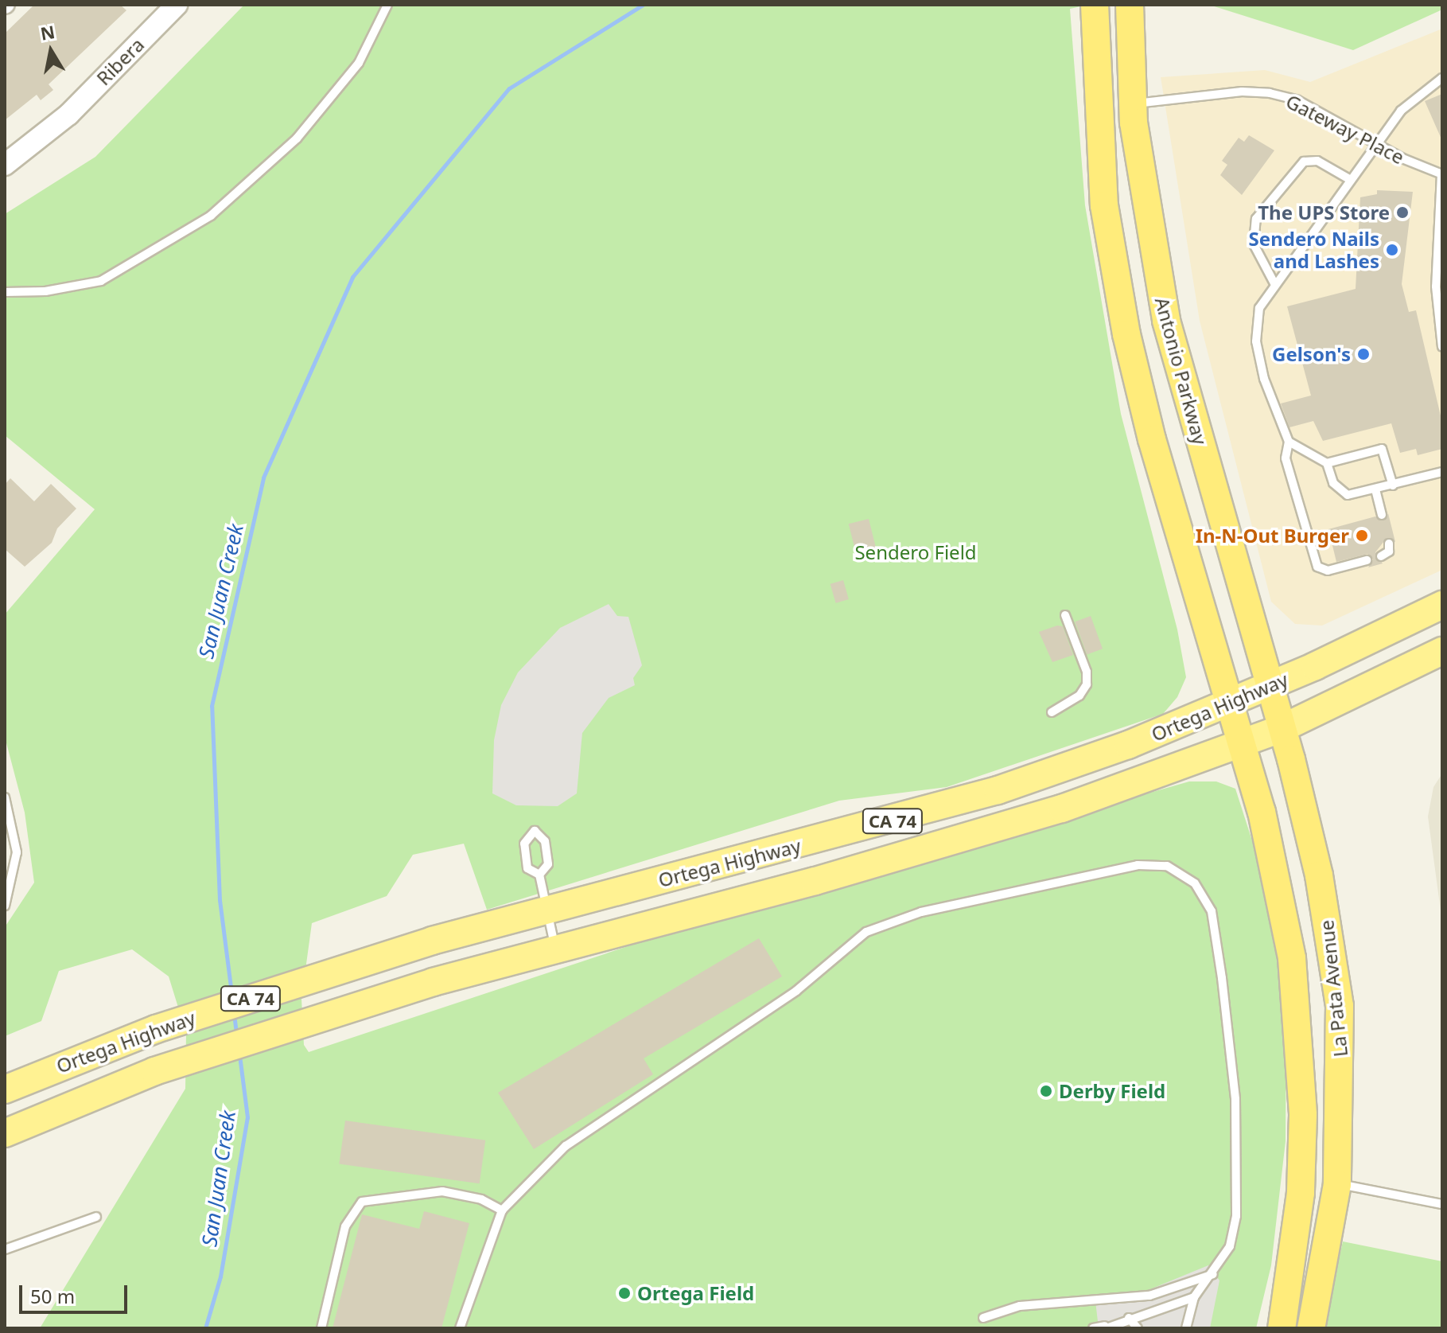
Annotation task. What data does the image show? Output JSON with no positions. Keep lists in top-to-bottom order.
{
  "streets": {
    "highway": ["Antonio Parkway", "La Pata Avenue"],
    "main road": ["Ortega Highway", "CA 74"],
    "street": ["Ribera"],
    "lane": ["Gateway Place"]
  },
  "crossings": [
    ["Gateway Place", "Antonio Parkway"],
    ["Antonio Parkway", "Ortega Highway"],
    ["Antonio Parkway", "La Pata Avenue"],
    ["Ortega Highway", "La Pata Avenue"]
  ],
  "water": ["San Juan Creek"],
  "parks": ["Sendero Field"],
  "places": [
    "The UPS Store",
    "Sendero Nails and Lashes",
    "Gelson's",
    "In-N-Out Burger",
    "Derby Field",
    "Ortega Field"
  ],
  "scale_bar": "50 m",
  "north": "top"
}
